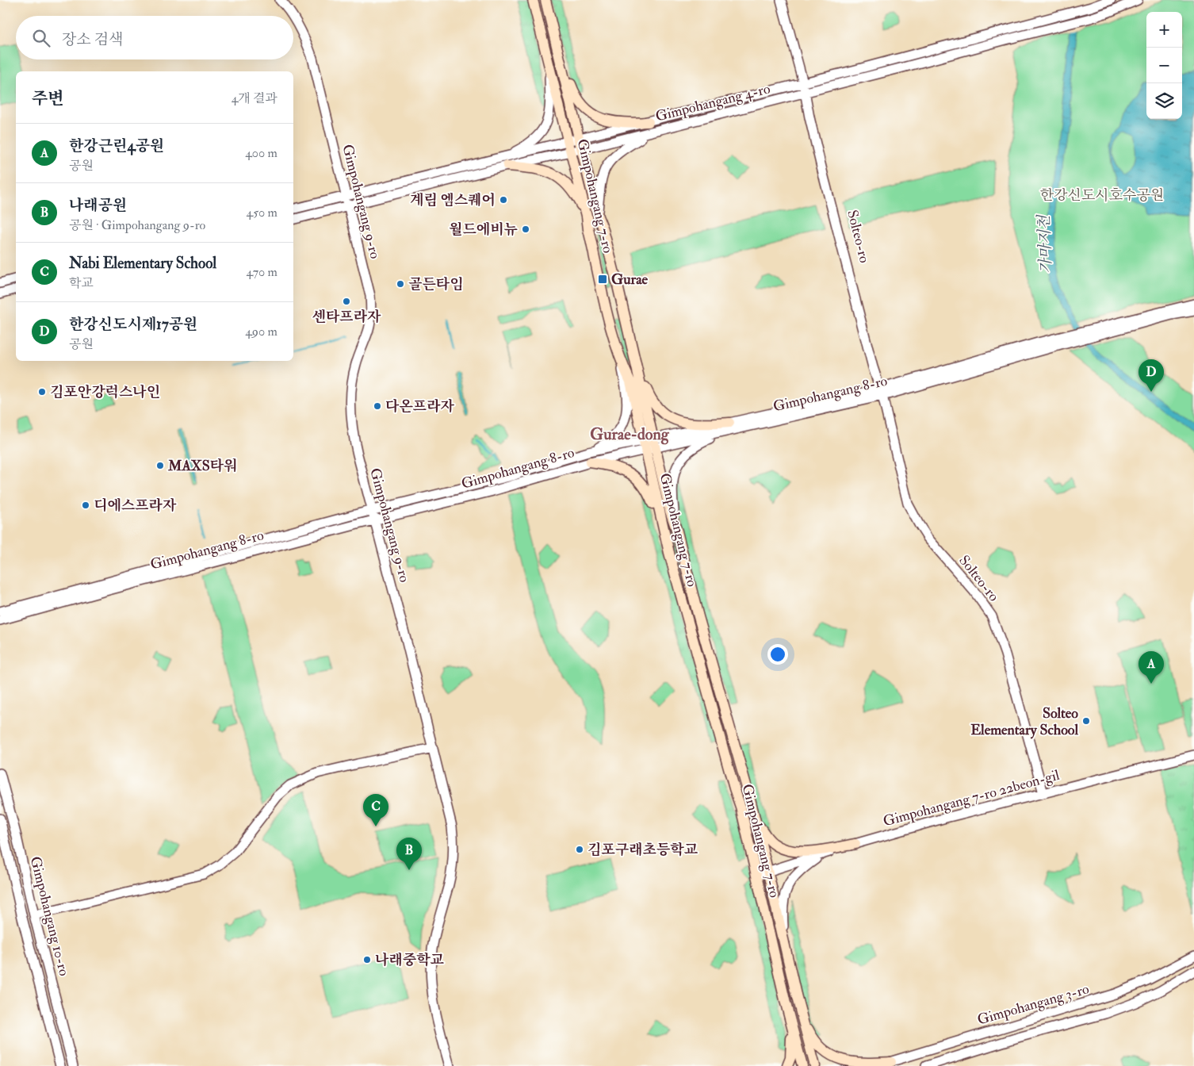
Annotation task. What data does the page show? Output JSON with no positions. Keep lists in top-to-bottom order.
{
  "streets": {
    "main road": ["Gimpohangang 7-ro"],
    "street": [
      "Gimpohangang 4-ro",
      "Gimpohangang 9-ro",
      "Solteo-ro",
      "Gimpohangang 8-ro",
      "Gimpohangang 7-ro 22beon-gil",
      "Gimpohangang 10-ro",
      "Gimpohangang 3-ro"
    ]
  },
  "crossings": [
    ["Gimpohangang 4-ro", "Gimpohangang 7-ro"],
    ["Gimpohangang 4-ro", "Gimpohangang 9-ro"],
    ["Gimpohangang 4-ro", "Solteo-ro"],
    ["Gimpohangang 7-ro", "Gimpohangang 8-ro"],
    ["Gimpohangang 7-ro", "Gimpohangang 7-ro 22beon-gil"],
    ["Gimpohangang 9-ro", "Gimpohangang 8-ro"],
    ["Solteo-ro", "Gimpohangang 8-ro"],
    ["Solteo-ro", "Gimpohangang 7-ro 22beon-gil"]
  ],
  "districts": ["Gurae-dong"],
  "water": ["가마지천"],
  "parks": ["한강신도시호수공원"],
  "places": {
    "other": [
      "계림 엠스퀘어",
      "월드에비뉴",
      "골든타임",
      "센타프라자",
      "김포안강럭스나인",
      "다온프라자",
      "MAXS타워",
      "디에스프라자",
      "Solteo Elementary School",
      "김포구래초등학교",
      "나래중학교"
    ],
    "transit": ["Gurae"]
  },
  "page": {
    "map_buttons": ["+", "−"],
    "search": "장소 검색",
    "heading": ["주변", "4개 결과"],
    "list": [
      {
        "mark": "A",
        "name": "한강근린4공원",
        "note": "공원",
        "value": "400 m"
      },
      {
        "mark": "B",
        "name": "나래공원",
        "note": "공원 · Gimpohangang 9-ro",
        "value": "450 m"
      },
      {
        "mark": "C",
        "name": "Nabi Elementary School",
        "note": "학교",
        "value": "470 m"
      },
      {
        "mark": "D",
        "name": "한강신도시제17공원",
        "note": "공원",
        "value": "490 m"
      }
    ],
    "pins": [
      "D",
      "A",
      "C",
      "B"
    ]
  }
}
